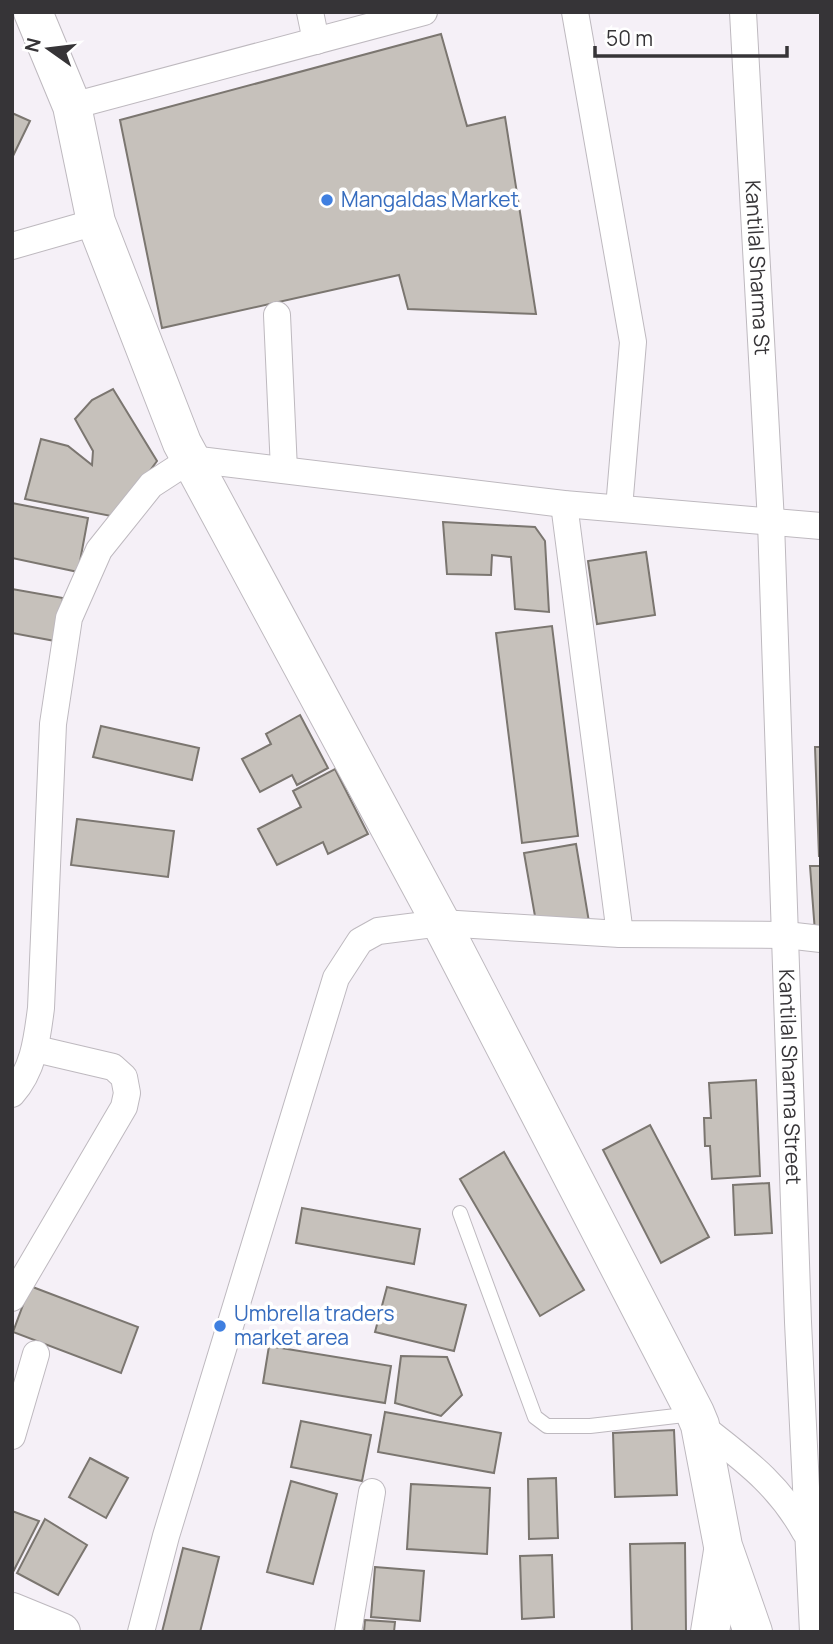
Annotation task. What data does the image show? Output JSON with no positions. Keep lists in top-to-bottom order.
{
  "streets": {
    "street": ["Kantilal Sharma St", "Kantilal Sharma Street"]
  },
  "crossings": [
    ["Kantilal Sharma St", "Kantilal Sharma Street"]
  ],
  "places": ["Mangaldas Market", "Umbrella traders market area"],
  "scale_bar": "50 m",
  "north": "left"
}
